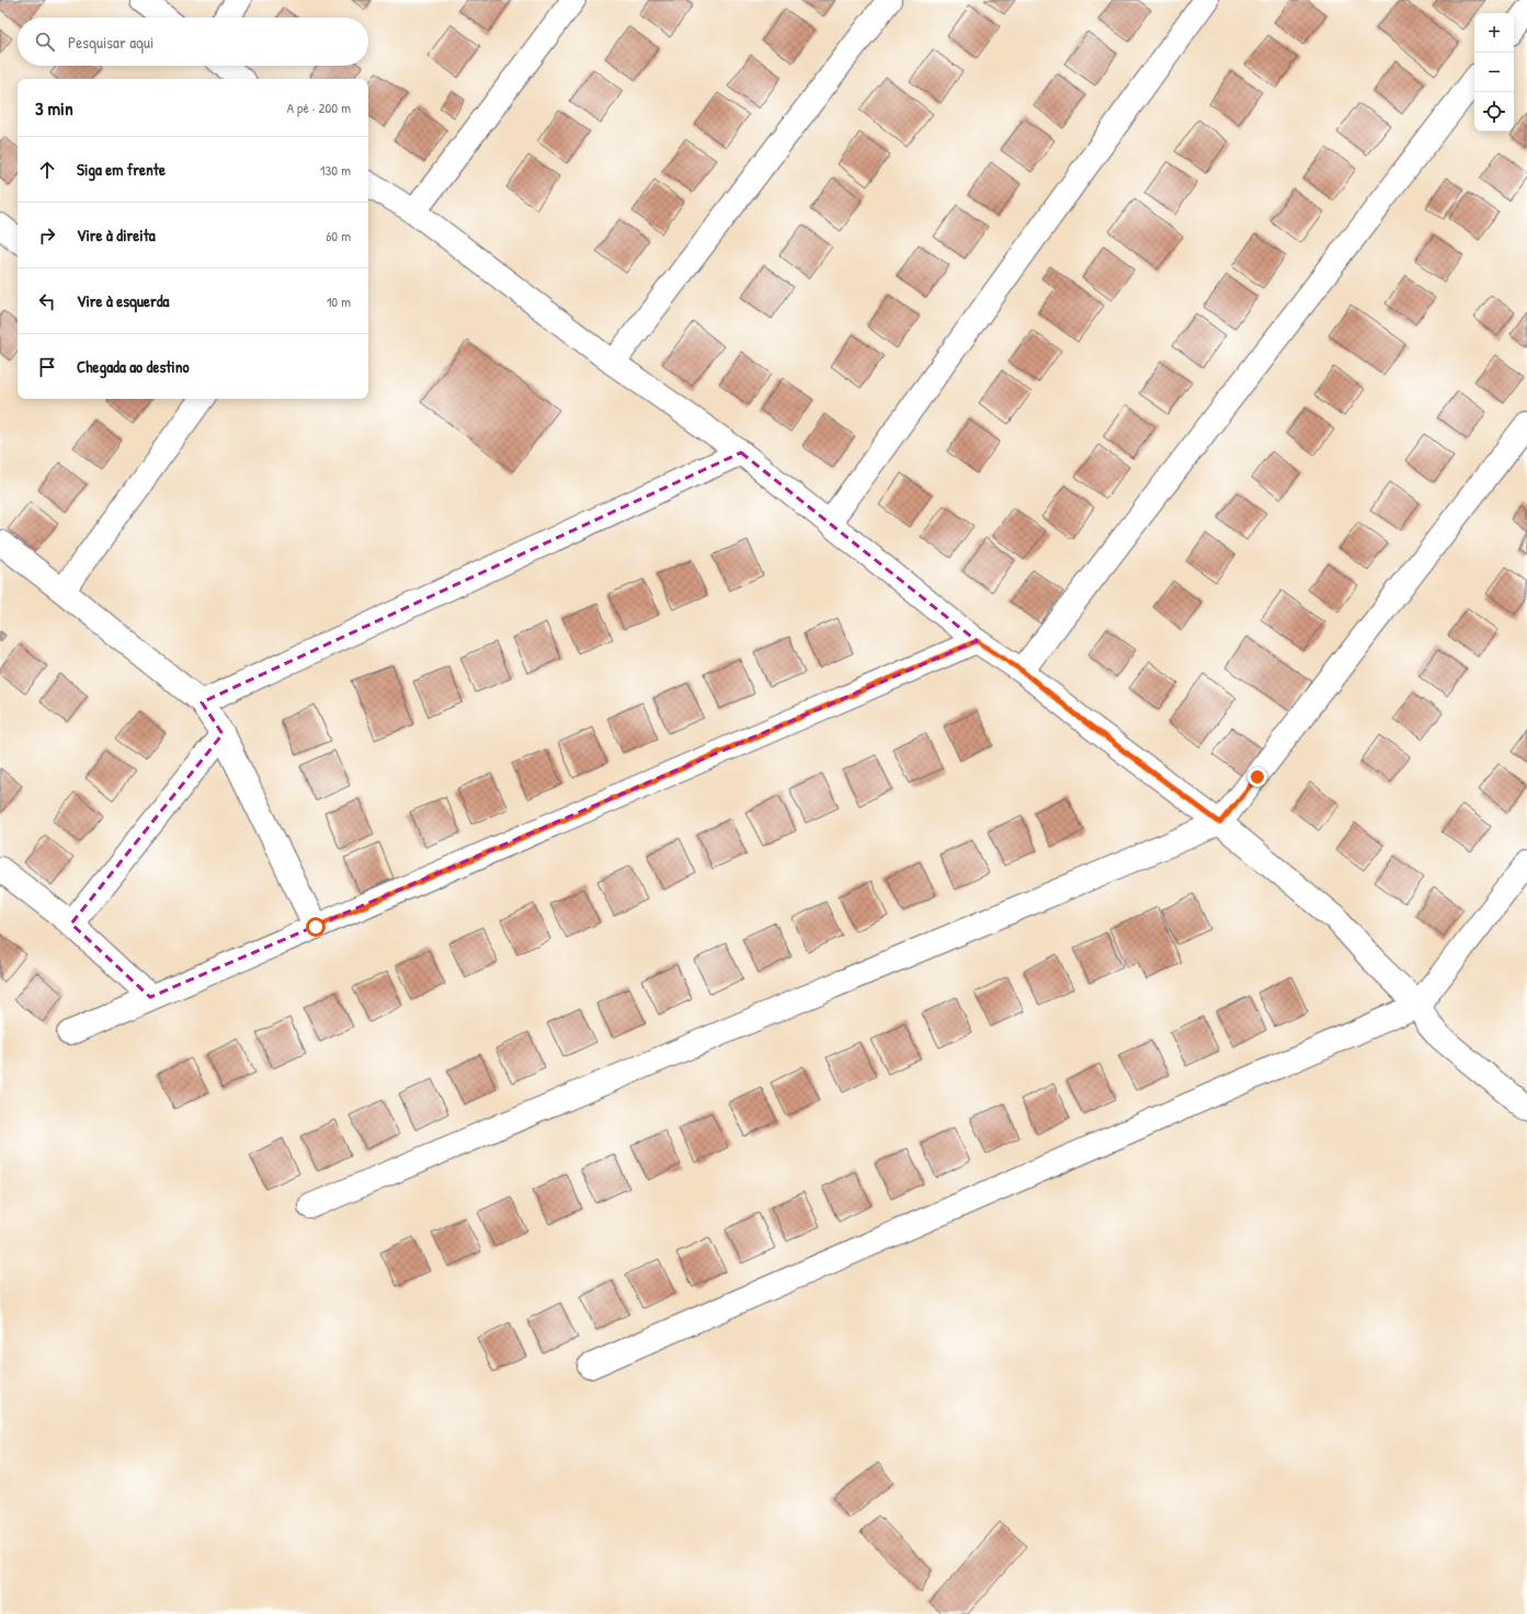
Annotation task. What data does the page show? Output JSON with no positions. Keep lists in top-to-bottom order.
{
  "page": {
    "map_buttons": ["+", "−"],
    "search": "Pesquisar aqui",
    "heading": ["3 min", "A pé · 200 m"],
    "list": [
      ["Siga em frente", "130 m"],
      ["Vire à direita", "60 m"],
      ["Vire à esquerda", "10 m"],
      "Chegada ao destino"
    ]
  }
}
